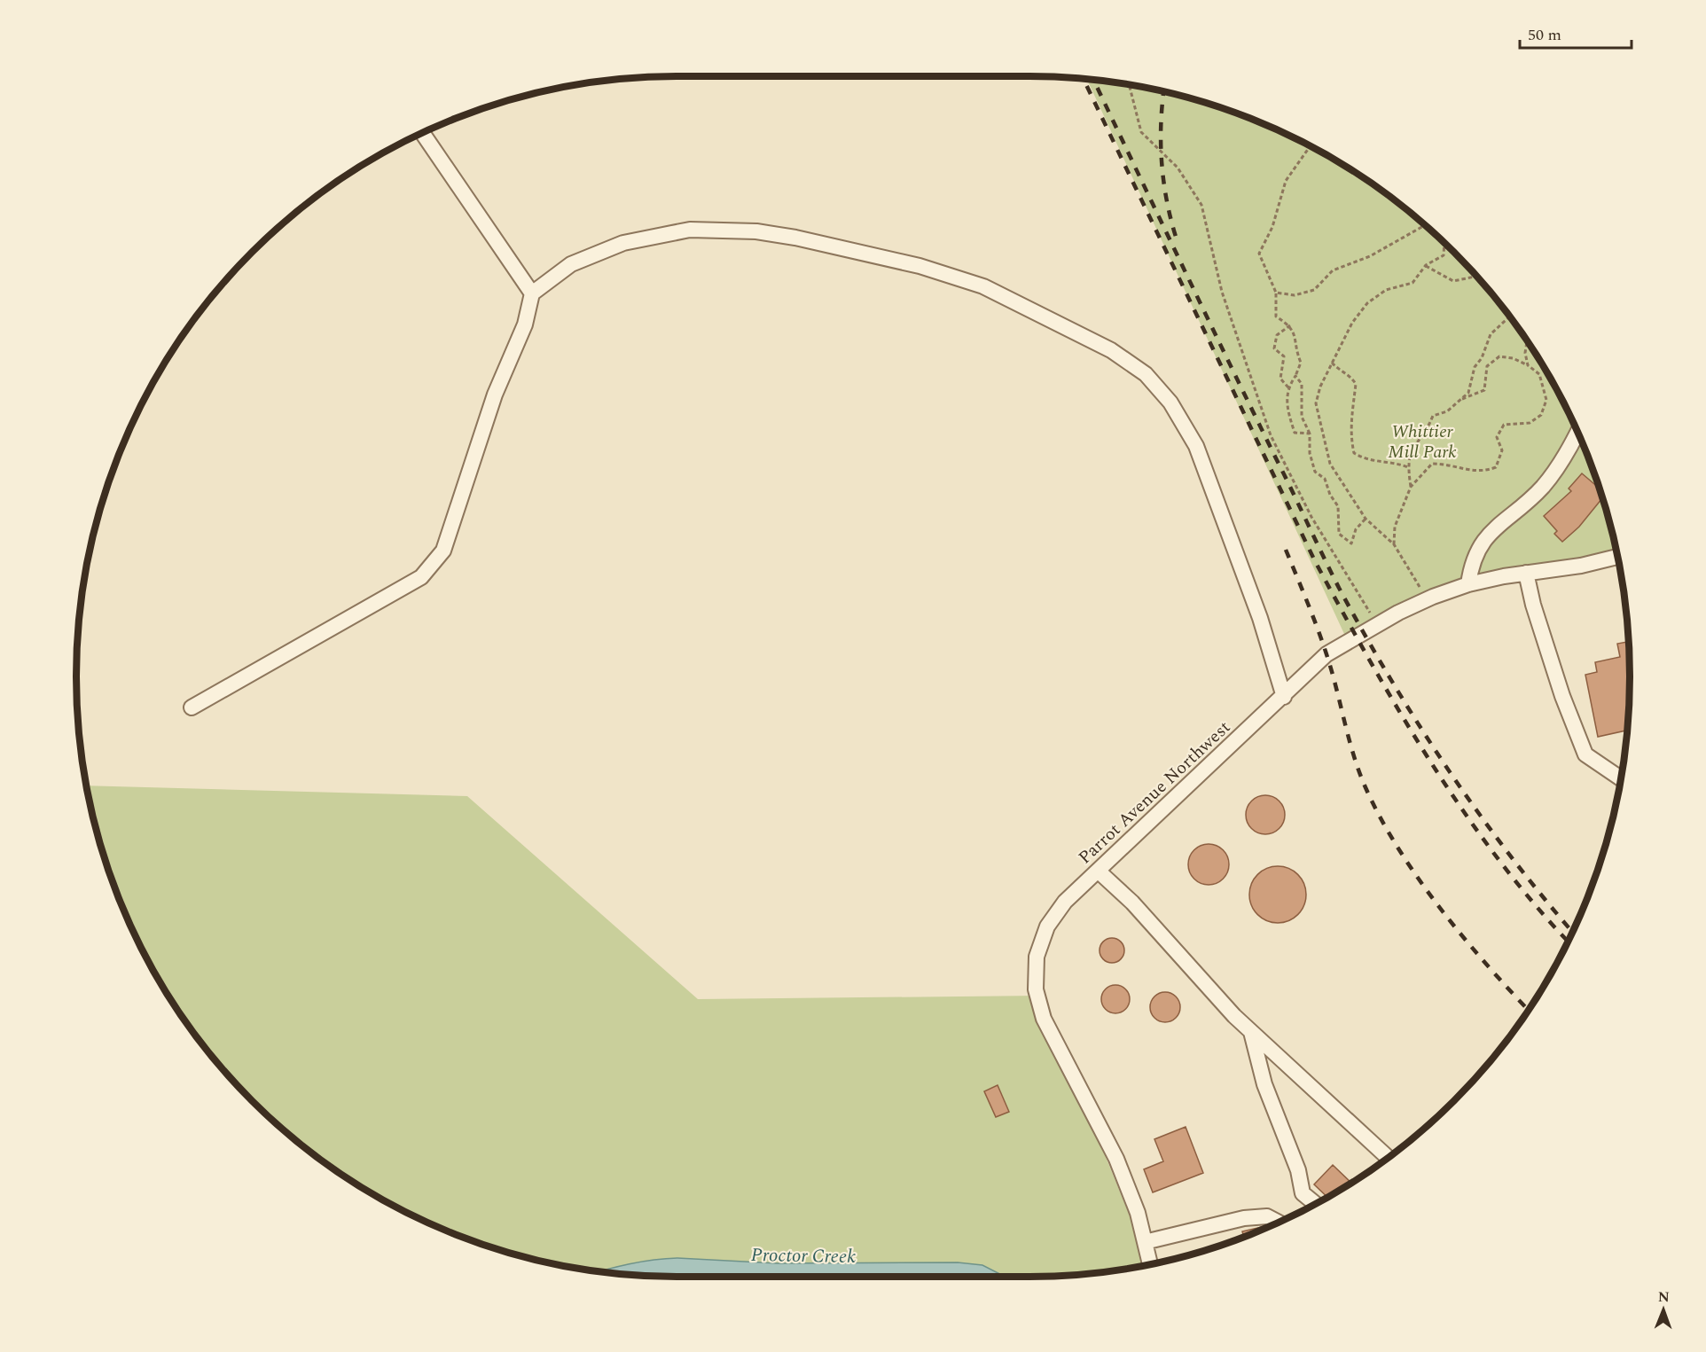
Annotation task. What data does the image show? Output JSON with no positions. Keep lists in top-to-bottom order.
{
  "streets": {
    "street": ["Parrot Avenue Northwest"]
  },
  "water": ["Proctor Creek"],
  "parks": ["Whittier Mill Park"],
  "scale_bar": "50 m",
  "north": "top"
}
